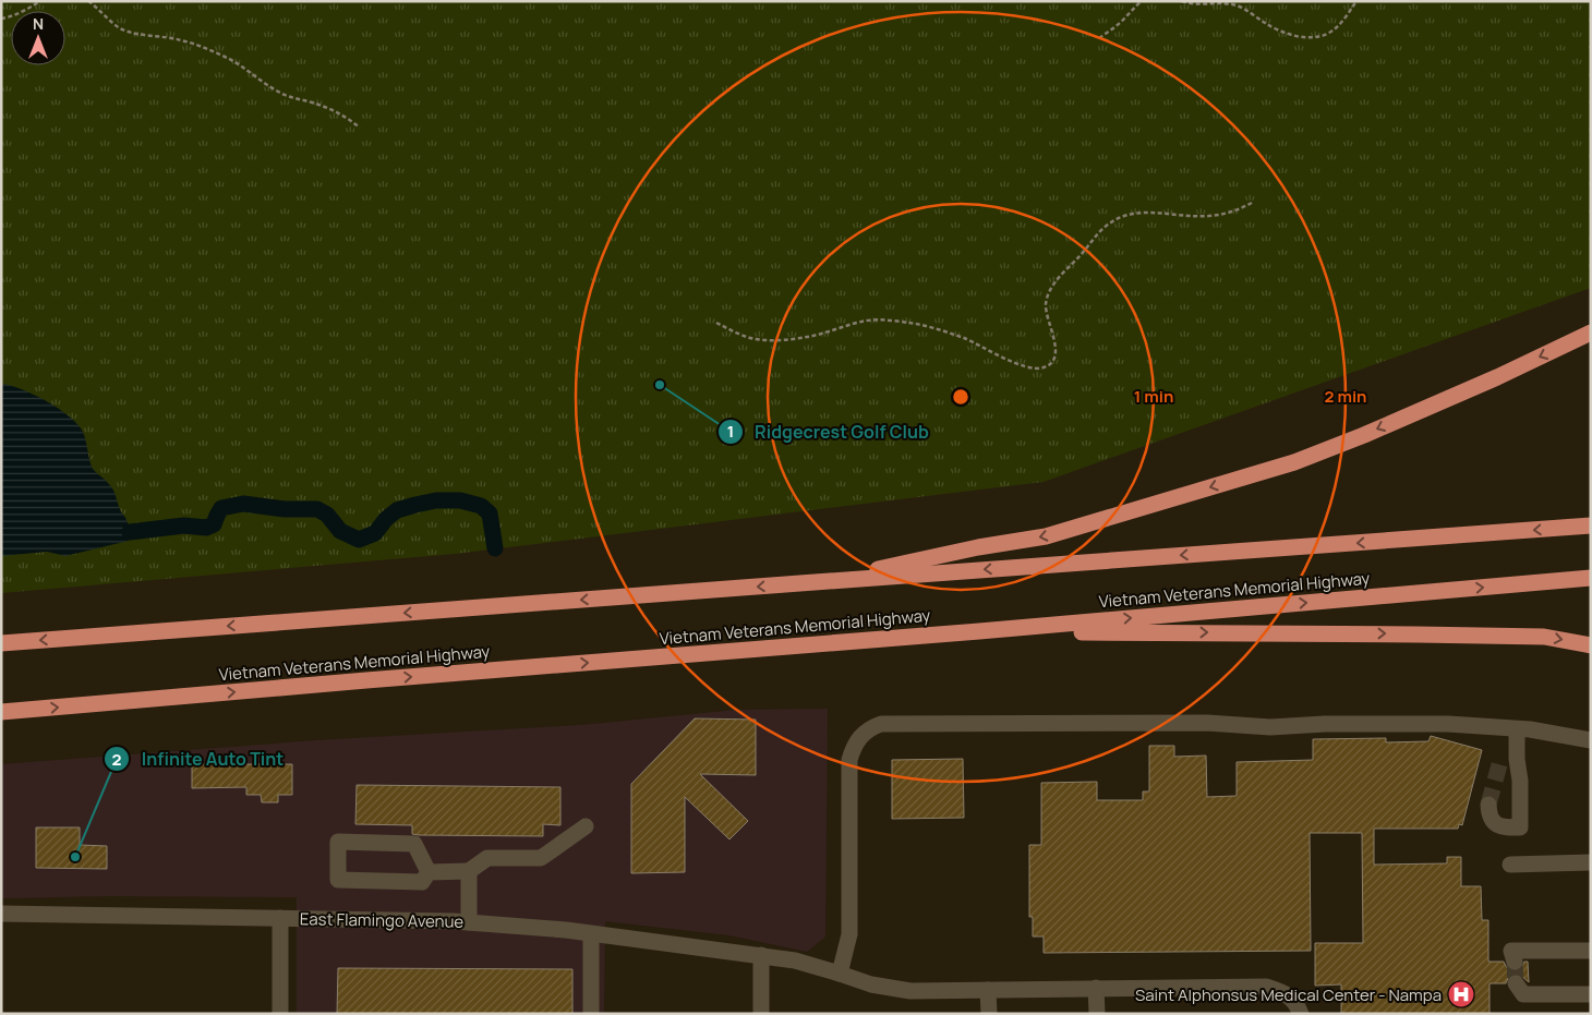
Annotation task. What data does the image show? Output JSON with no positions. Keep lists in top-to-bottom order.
{
  "streets": {
    "highway": ["Vietnam Veterans Memorial Highway"],
    "street": ["East Flamingo Avenue"]
  },
  "places": {
    "other": ["Ridgecrest Golf Club", "Infinite Auto Tint"],
    "hospital": ["Saint Alphonsus Medical Center - Nampa"]
  },
  "north": "top",
  "rings": ["1 min", "2 min"]
}
